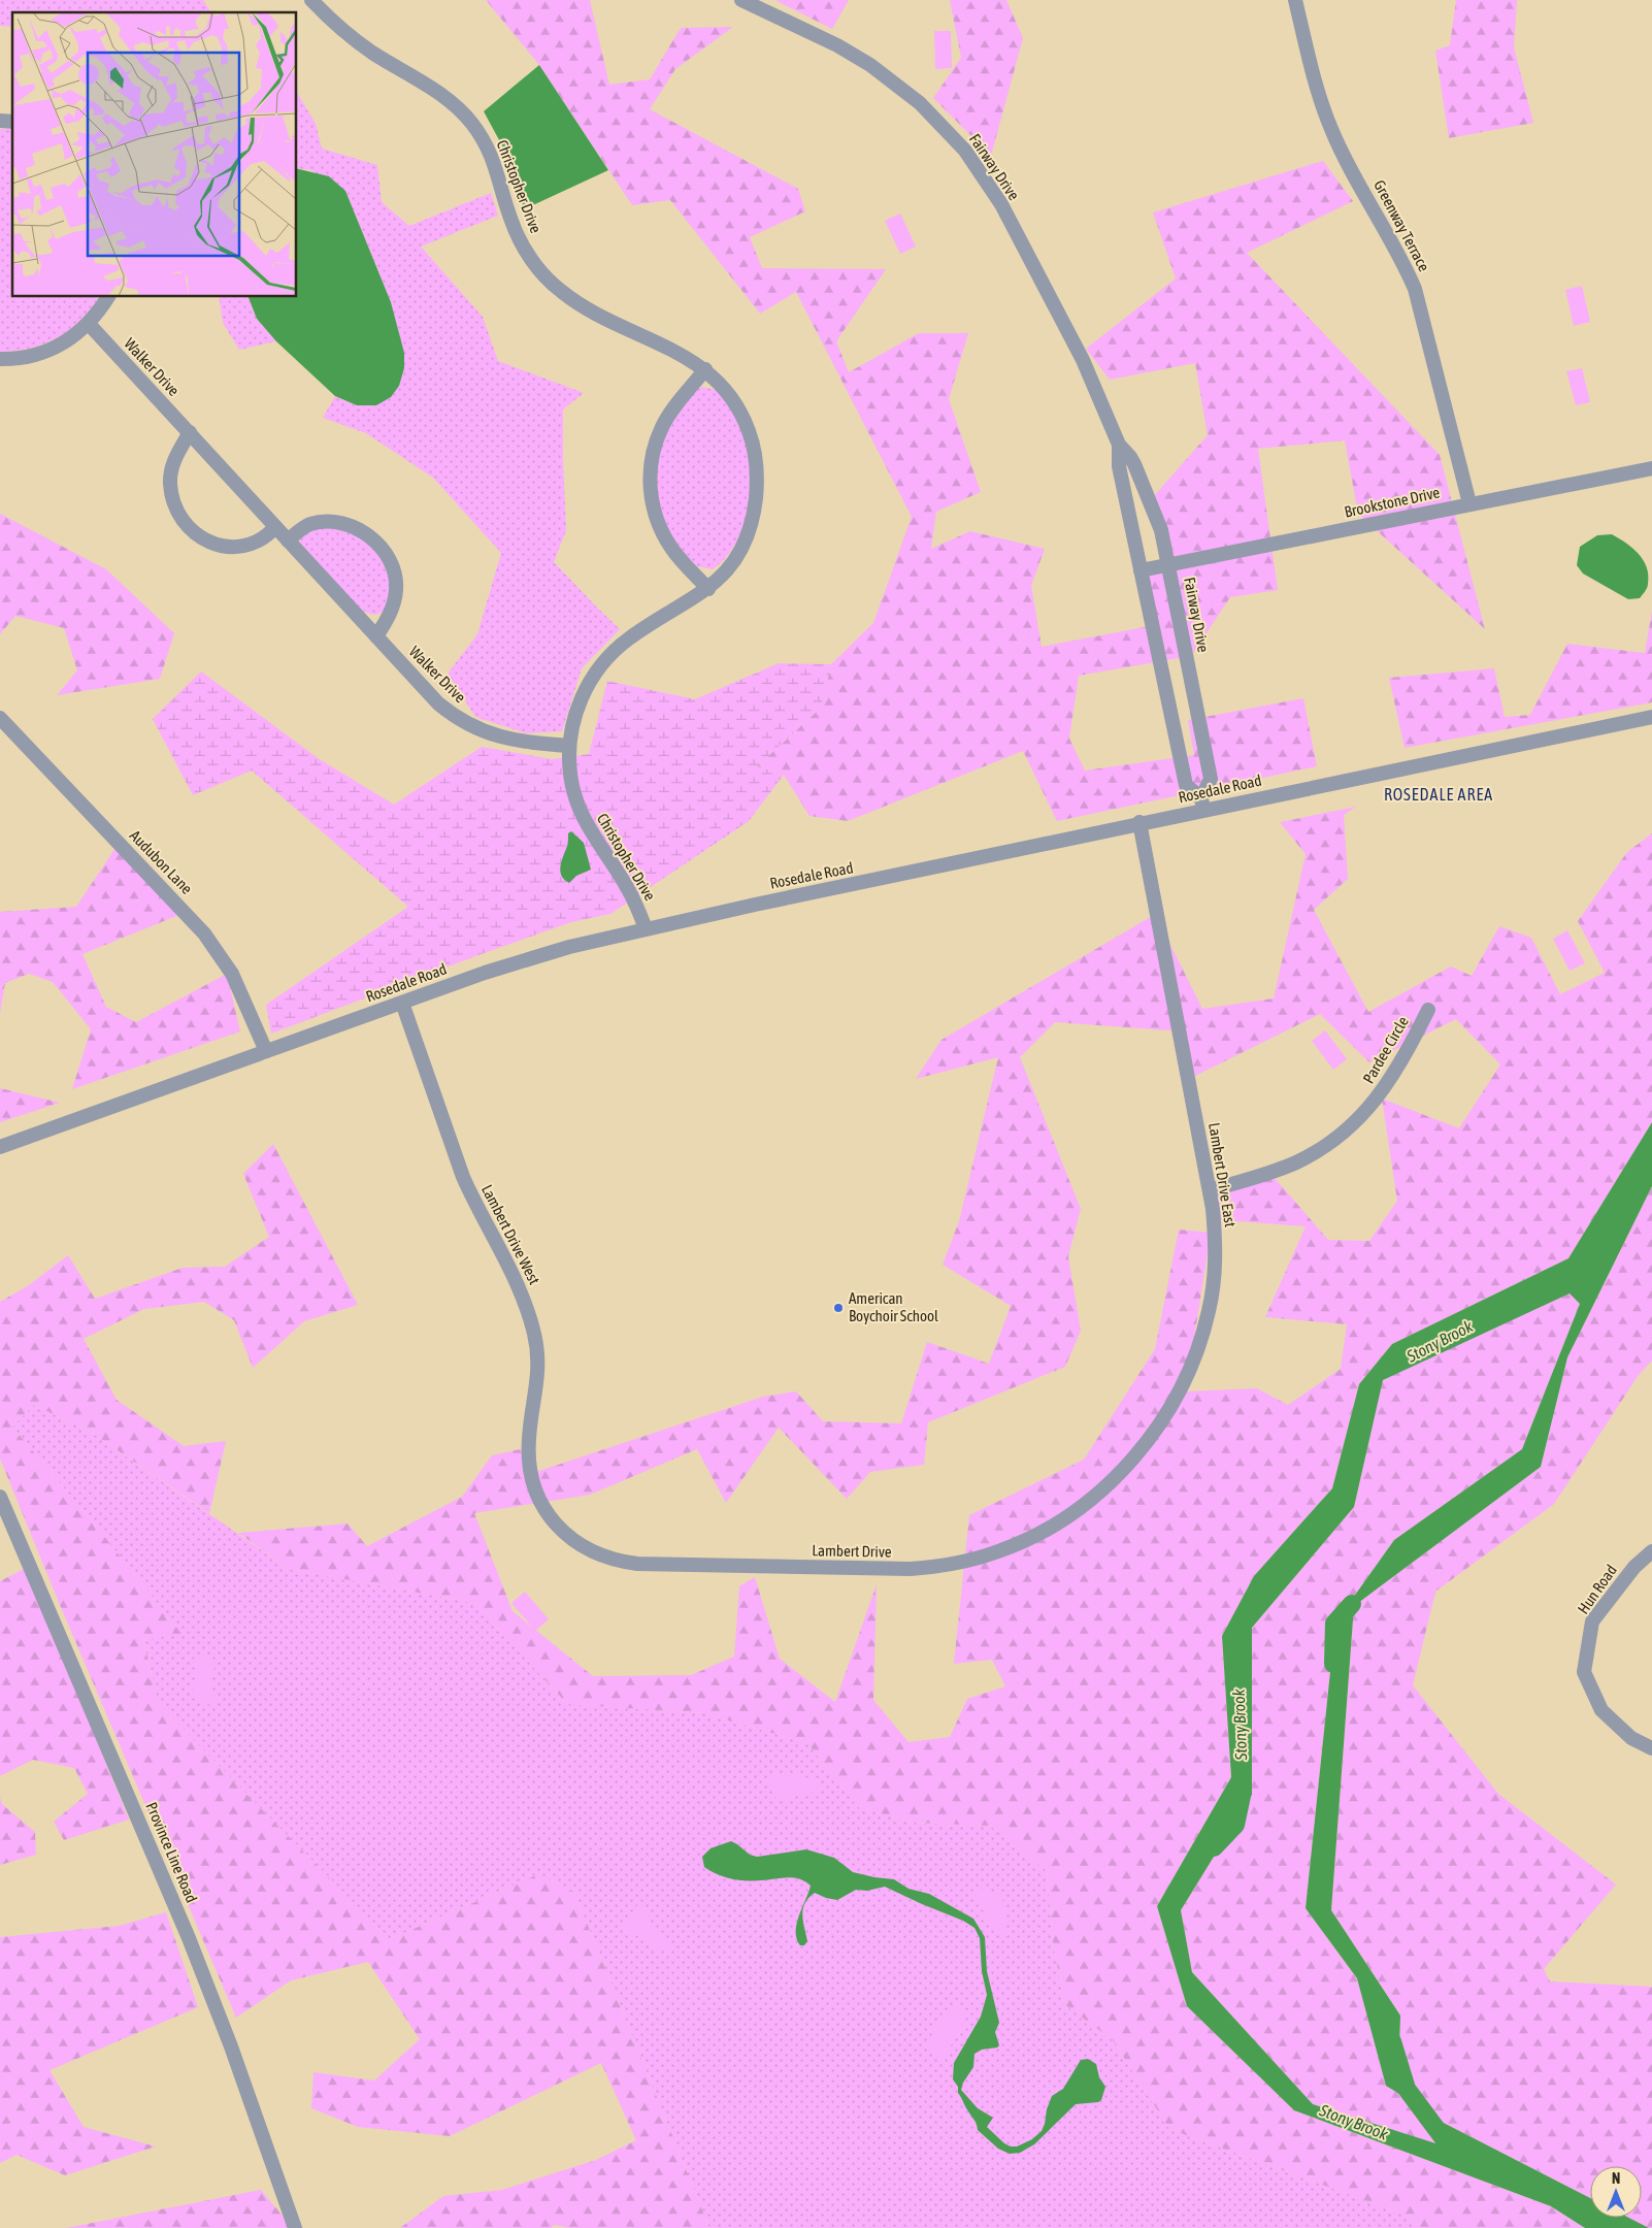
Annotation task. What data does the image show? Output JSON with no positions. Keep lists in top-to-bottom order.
{
  "streets": {
    "street": [
      "Fairway Drive",
      "Christopher Drive",
      "Greenway Terrace",
      "Walker Drive",
      "Brookstone Drive",
      "Rosedale Road",
      "Audubon Lane",
      "Pardee Circle",
      "Lambert Drive East",
      "Lambert Drive West",
      "Lambert Drive",
      "Hun Road",
      "Province Line Road"
    ]
  },
  "crossings": [
    ["Fairway Drive", "Brookstone Drive"],
    ["Fairway Drive", "Rosedale Road"],
    ["Christopher Drive", "Walker Drive"],
    ["Christopher Drive", "Rosedale Road"],
    ["Greenway Terrace", "Brookstone Drive"],
    ["Rosedale Road", "Audubon Lane"],
    ["Rosedale Road", "Lambert Drive East"],
    ["Rosedale Road", "Lambert Drive West"],
    ["Pardee Circle", "Lambert Drive East"],
    ["Lambert Drive East", "Lambert Drive"],
    ["Lambert Drive West", "Lambert Drive"]
  ],
  "districts": ["ROSEDALE AREA"],
  "water": ["Stony Brook"],
  "places": ["American Boychoir School"],
  "north": "top"
}
